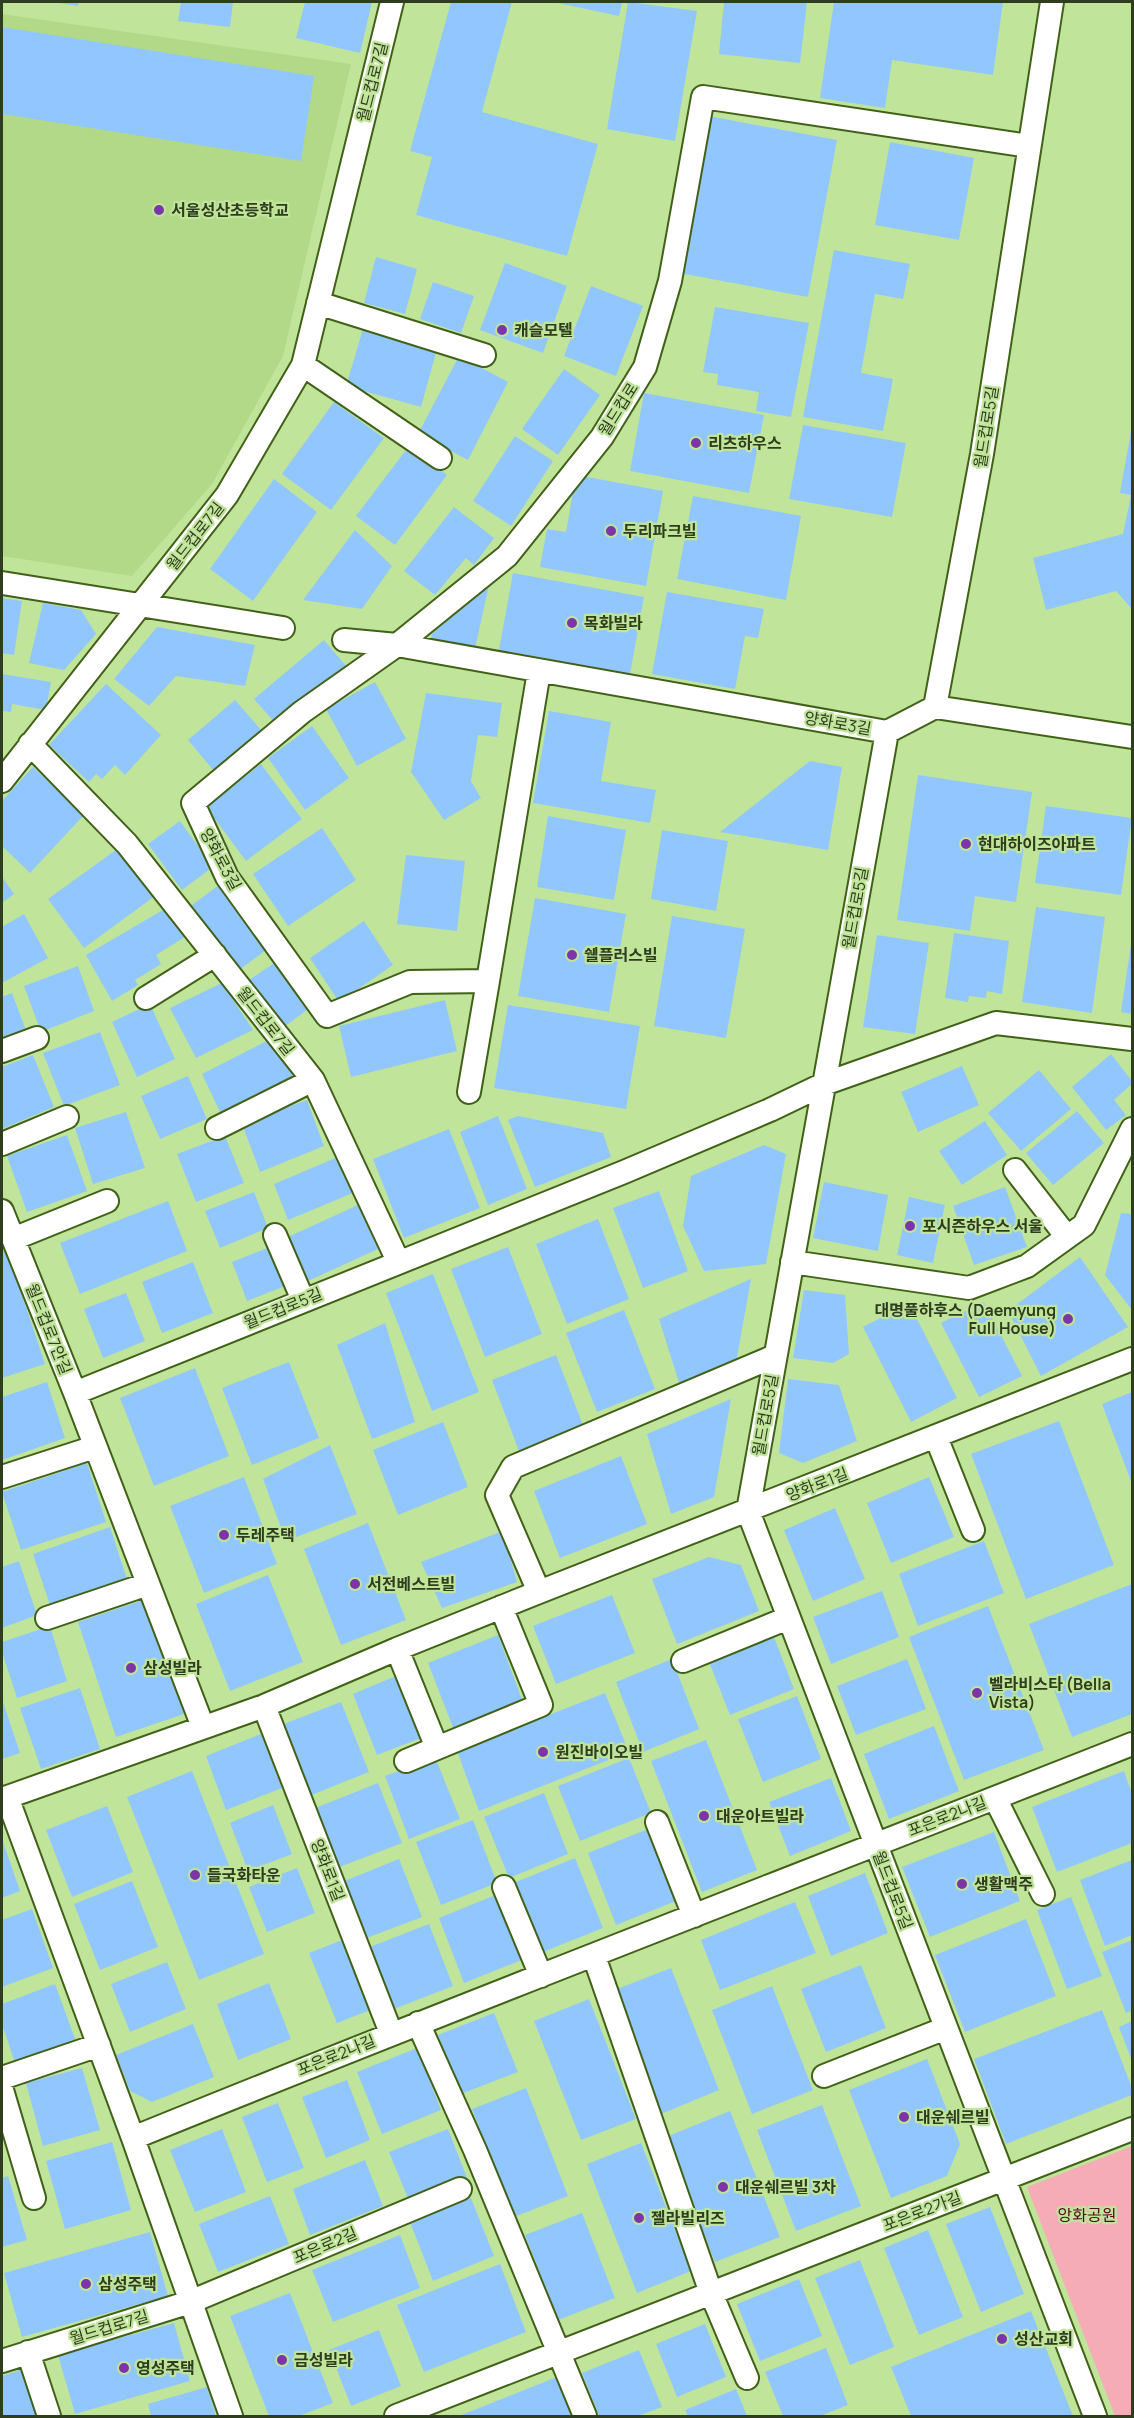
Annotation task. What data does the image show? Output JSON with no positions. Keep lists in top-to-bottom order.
{
  "streets": {
    "lane": [
      "월드컵로7길",
      "월드컵로",
      "월드컵로5길",
      "양화로3길",
      "월드컵로7안길",
      "양화로1길",
      "포은로2나길",
      "포은로2가길",
      "포은로2길"
    ]
  },
  "crossings": [
    ["월드컵로7길", "월드컵로5길"],
    ["월드컵로7길", "포은로2길"],
    ["월드컵로", "월드컵로5길"],
    ["월드컵로", "양화로3길"],
    ["월드컵로5길", "양화로3길"],
    ["월드컵로5길", "월드컵로7안길"],
    ["월드컵로5길", "양화로1길"],
    ["월드컵로5길", "포은로2나길"],
    ["월드컵로5길", "포은로2가길"],
    ["월드컵로7안길", "양화로1길"],
    ["양화로1길", "포은로2나길"]
  ],
  "parks": ["앙화공원"],
  "places": [
    "서울성산초등학교",
    "캐슬모텔",
    "리츠하우스",
    "두리파크빌",
    "목화빌라",
    "현대하이즈아파트",
    "쉘플러스빌",
    "포시즌하우스 서울",
    "대명풀하후스 (Daemyung Full House)",
    "두레주택",
    "서전베스트빌",
    "삼성빌라",
    "벨라비스타 (Bella Vista)",
    "원진바이오빌",
    "대운아트빌라",
    "들국화타운",
    "생활맥주",
    "대운쉐르빌",
    "대운쉐르빌 3차",
    "젤라빌리즈",
    "삼성주택",
    "성산교회",
    "금성빌라",
    "영성주택"
  ]
}
